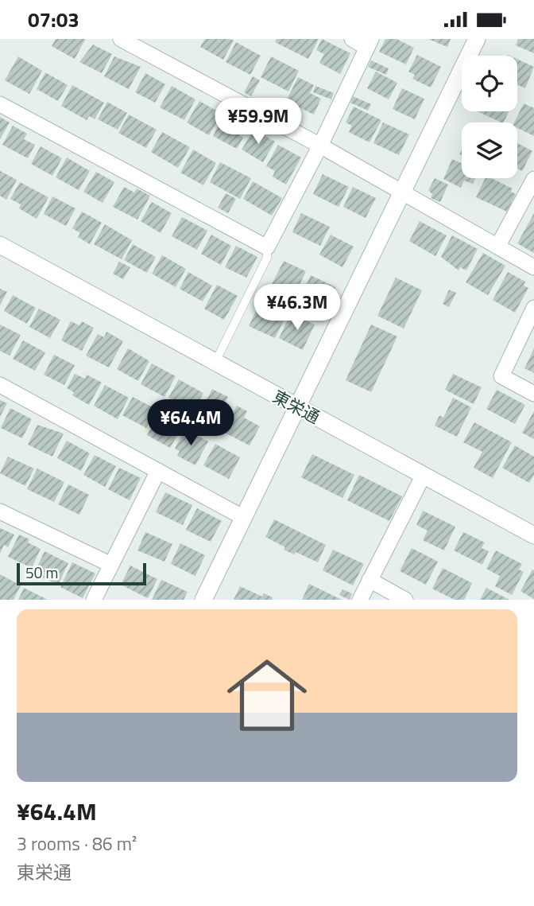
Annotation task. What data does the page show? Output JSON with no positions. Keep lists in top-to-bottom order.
{
  "streets": {
    "street": ["東栄通"]
  },
  "scale_bar": "50 m",
  "page": {
    "status": "07:03",
    "price": ["¥59.9M", "¥46.3M", "¥64.4M"],
    "scale": "50 m",
    "list": [
      {
        "name": "¥64.4M",
        "note": "3 rooms · 86 m² · 東栄通"
      }
    ]
  }
}
